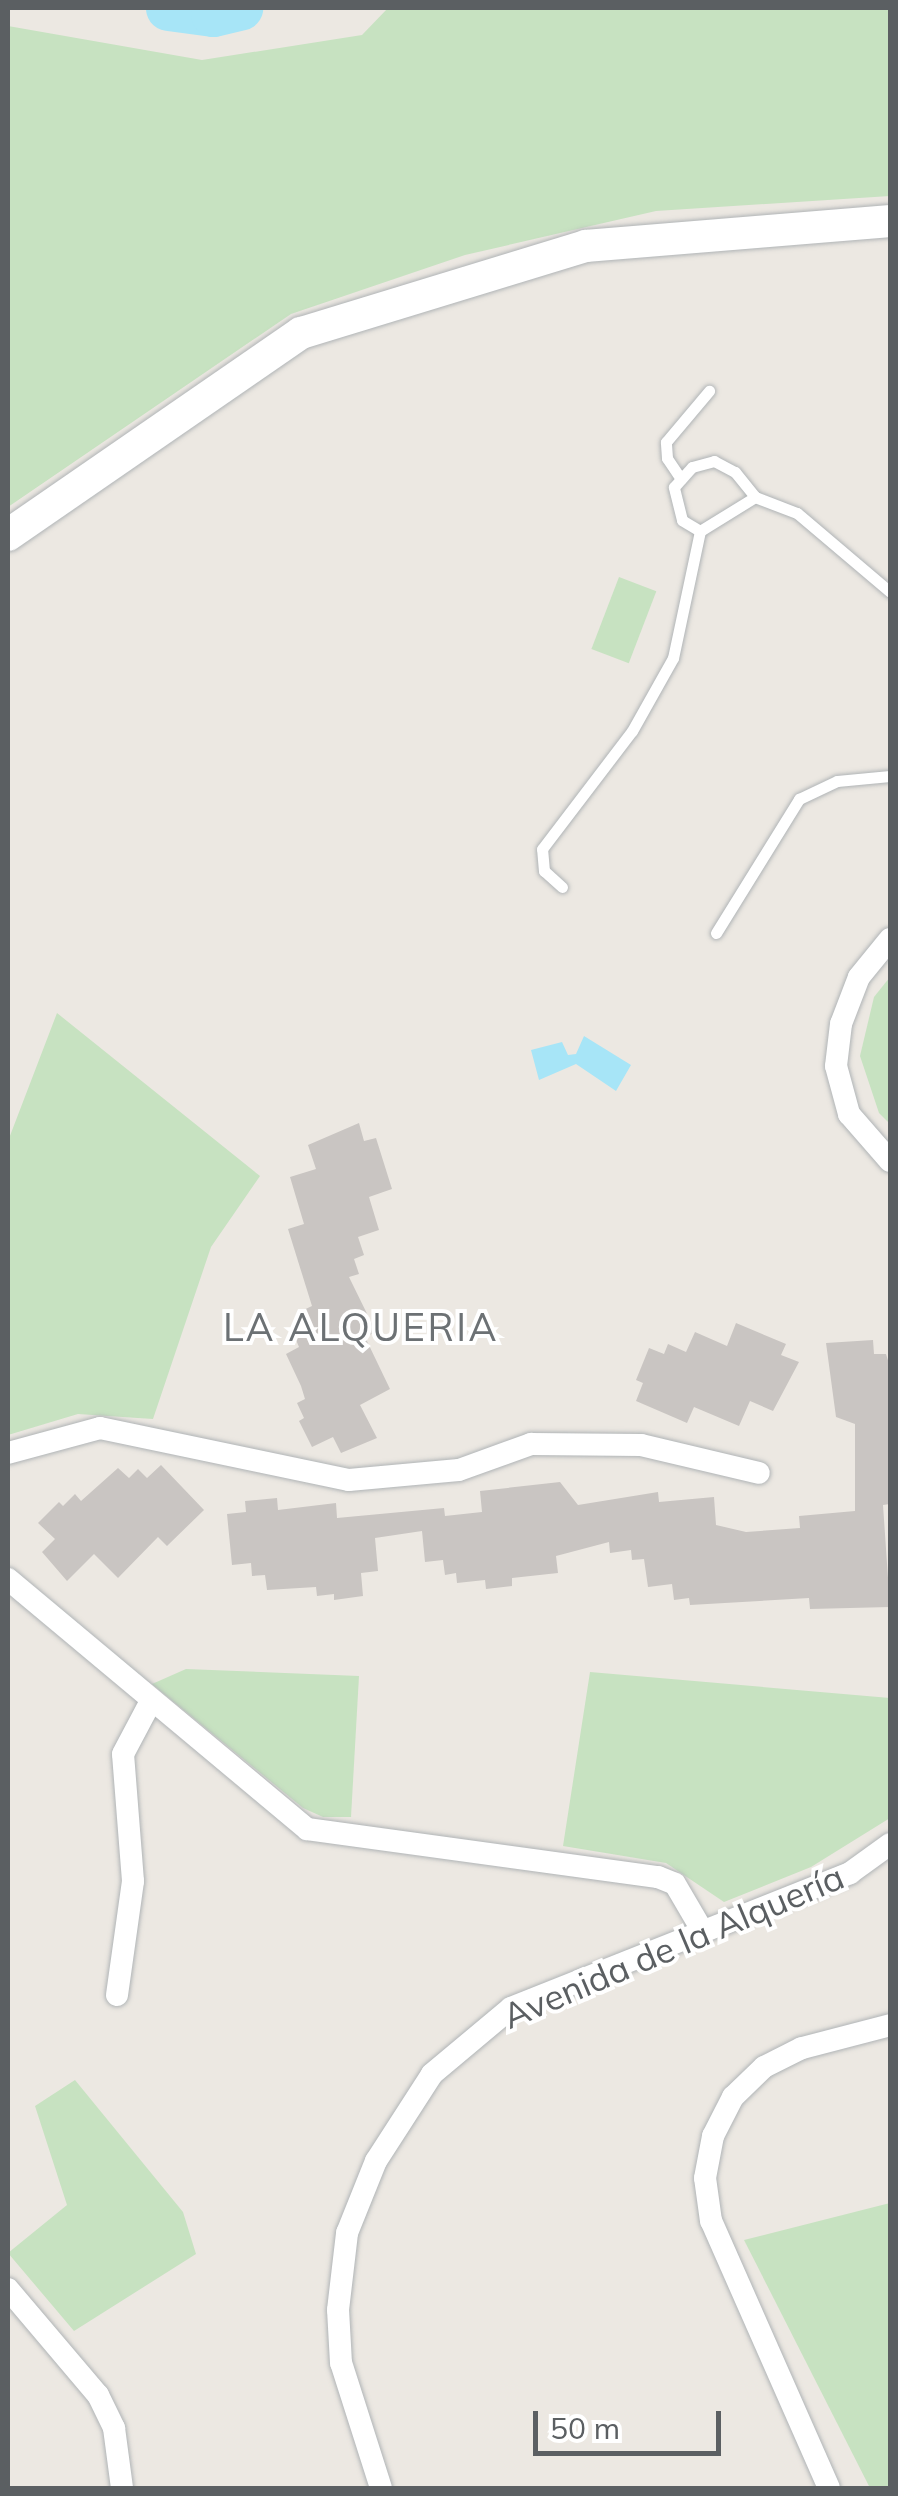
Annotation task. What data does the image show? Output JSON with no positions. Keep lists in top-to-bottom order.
{
  "streets": {
    "street": ["Avenida de la Alquería"]
  },
  "districts": ["LA ALQUERIA"],
  "scale_bar": "50 m"
}
